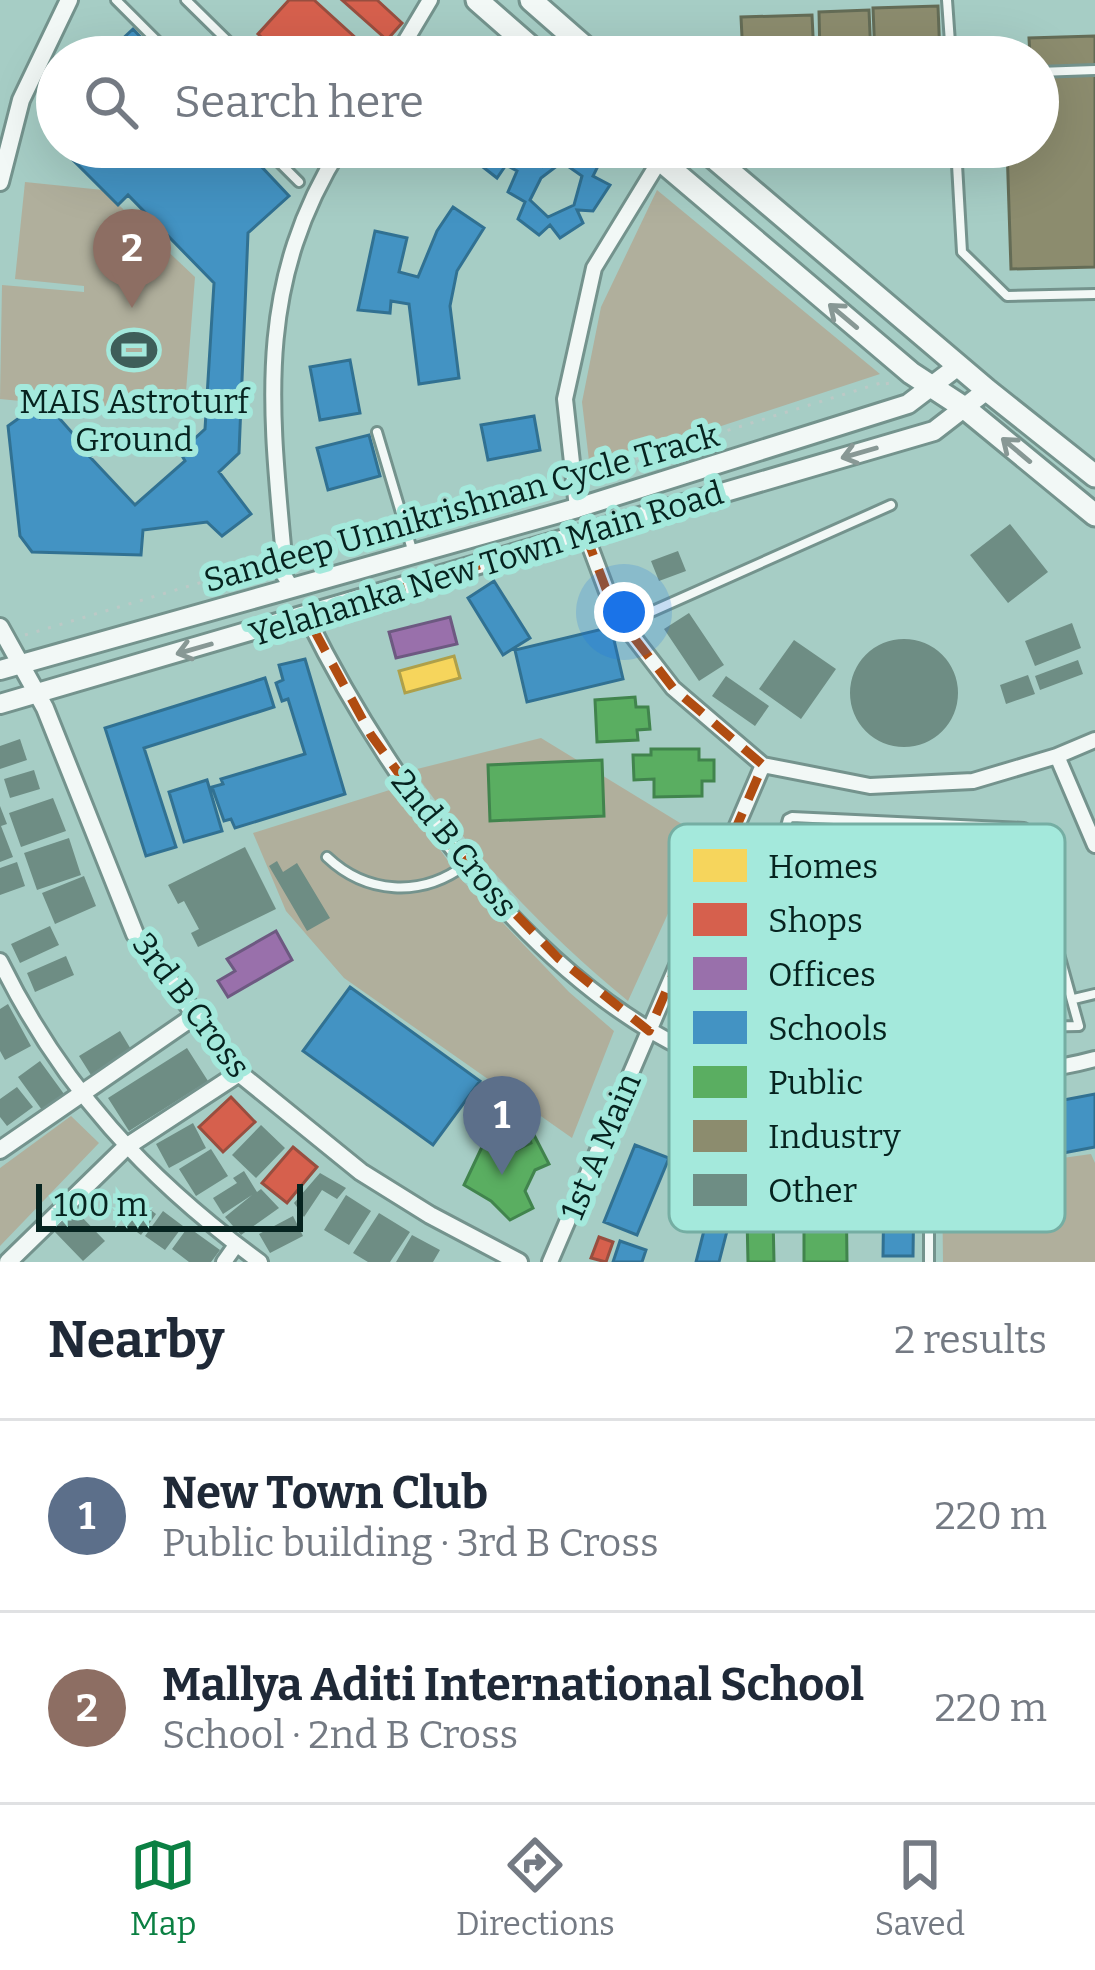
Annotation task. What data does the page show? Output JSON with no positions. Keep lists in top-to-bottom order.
{
  "streets": {
    "main road": ["Yelahanka New Town Main Road"],
    "street": ["2nd B Cross", "3rd B Cross", "1st A Main"],
    "path": ["Sandeep Unnikrishnan Cycle Track"]
  },
  "crossings": [
    ["Sandeep Unnikrishnan Cycle Track", "Yelahanka New Town Main Road"],
    ["Sandeep Unnikrishnan Cycle Track", "3rd B Cross"],
    ["Yelahanka New Town Main Road", "2nd B Cross"],
    ["Yelahanka New Town Main Road", "3rd B Cross"],
    ["2nd B Cross", "1st A Main"]
  ],
  "places": {
    "sports": ["MAIS Astroturf Ground"]
  },
  "legend": [
    "Homes",
    "Shops",
    "Offices",
    "Schools",
    "Public",
    "Industry",
    "Other"
  ],
  "scale_bar": "100 m",
  "page": {
    "search": "Search here",
    "pins": ["2", "1"],
    "scale": "100 m",
    "heading": ["Nearby", "2 results"],
    "list": [
      {
        "mark": "1",
        "name": "New Town Club",
        "note": "Public building · 3rd B Cross",
        "value": "220 m"
      },
      {
        "mark": "2",
        "name": "Mallya Aditi International School",
        "note": "School · 2nd B Cross",
        "value": "220 m"
      }
    ],
    "nav": ["Map", "Directions", "Saved"]
  }
}
